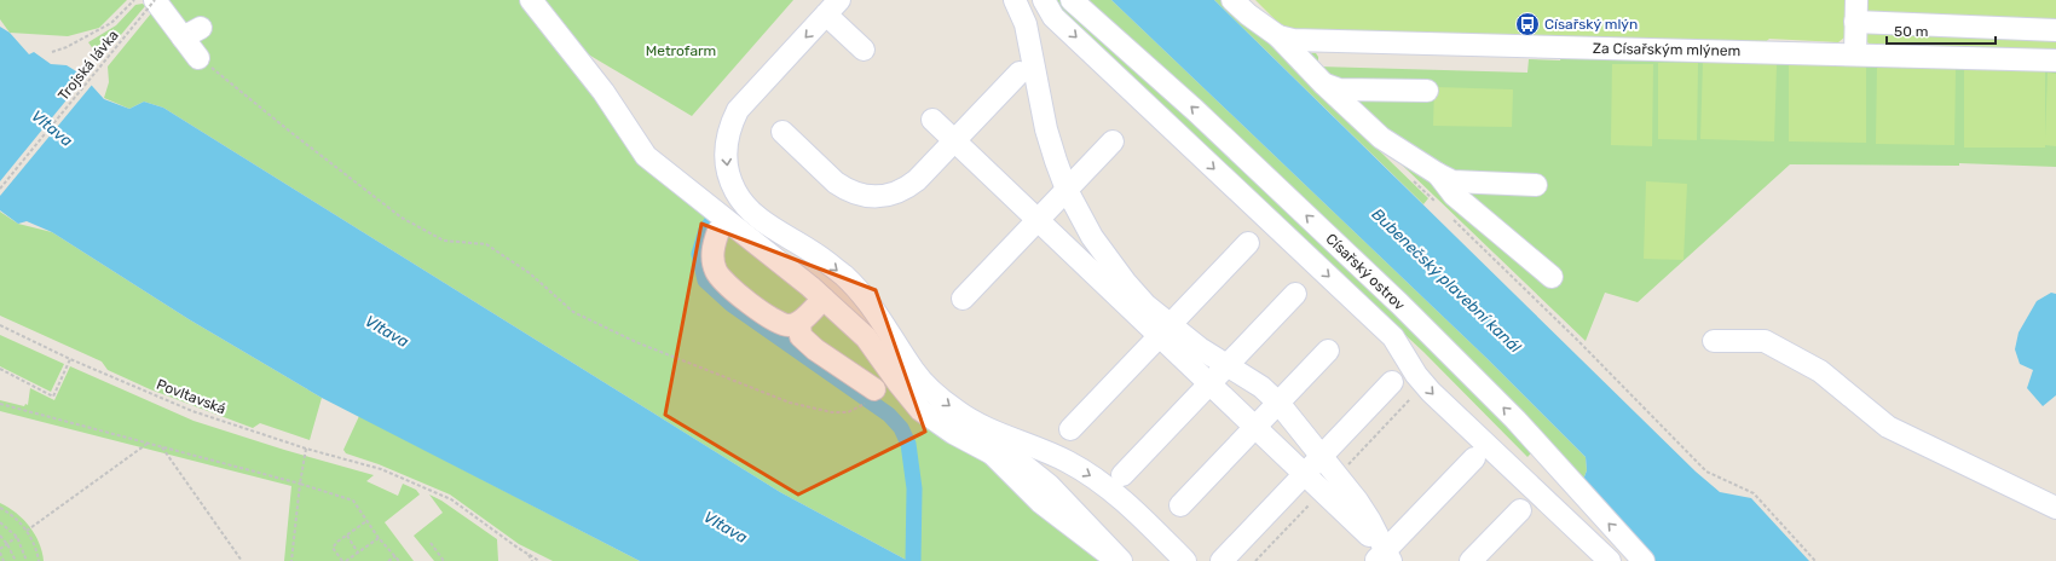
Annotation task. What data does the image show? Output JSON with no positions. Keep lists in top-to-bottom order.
{
  "streets": {
    "street": ["Za Císařským mlýnem", "Císařský ostrov"],
    "path": ["Trojská lávka", "Povltavská"]
  },
  "water": ["Vltava", "Bubenečský plavební kanál"],
  "parks": ["Metrofarm"],
  "places": {
    "bus stop": ["Císařský mlýn"]
  },
  "scale_bar": "50 m"
}
